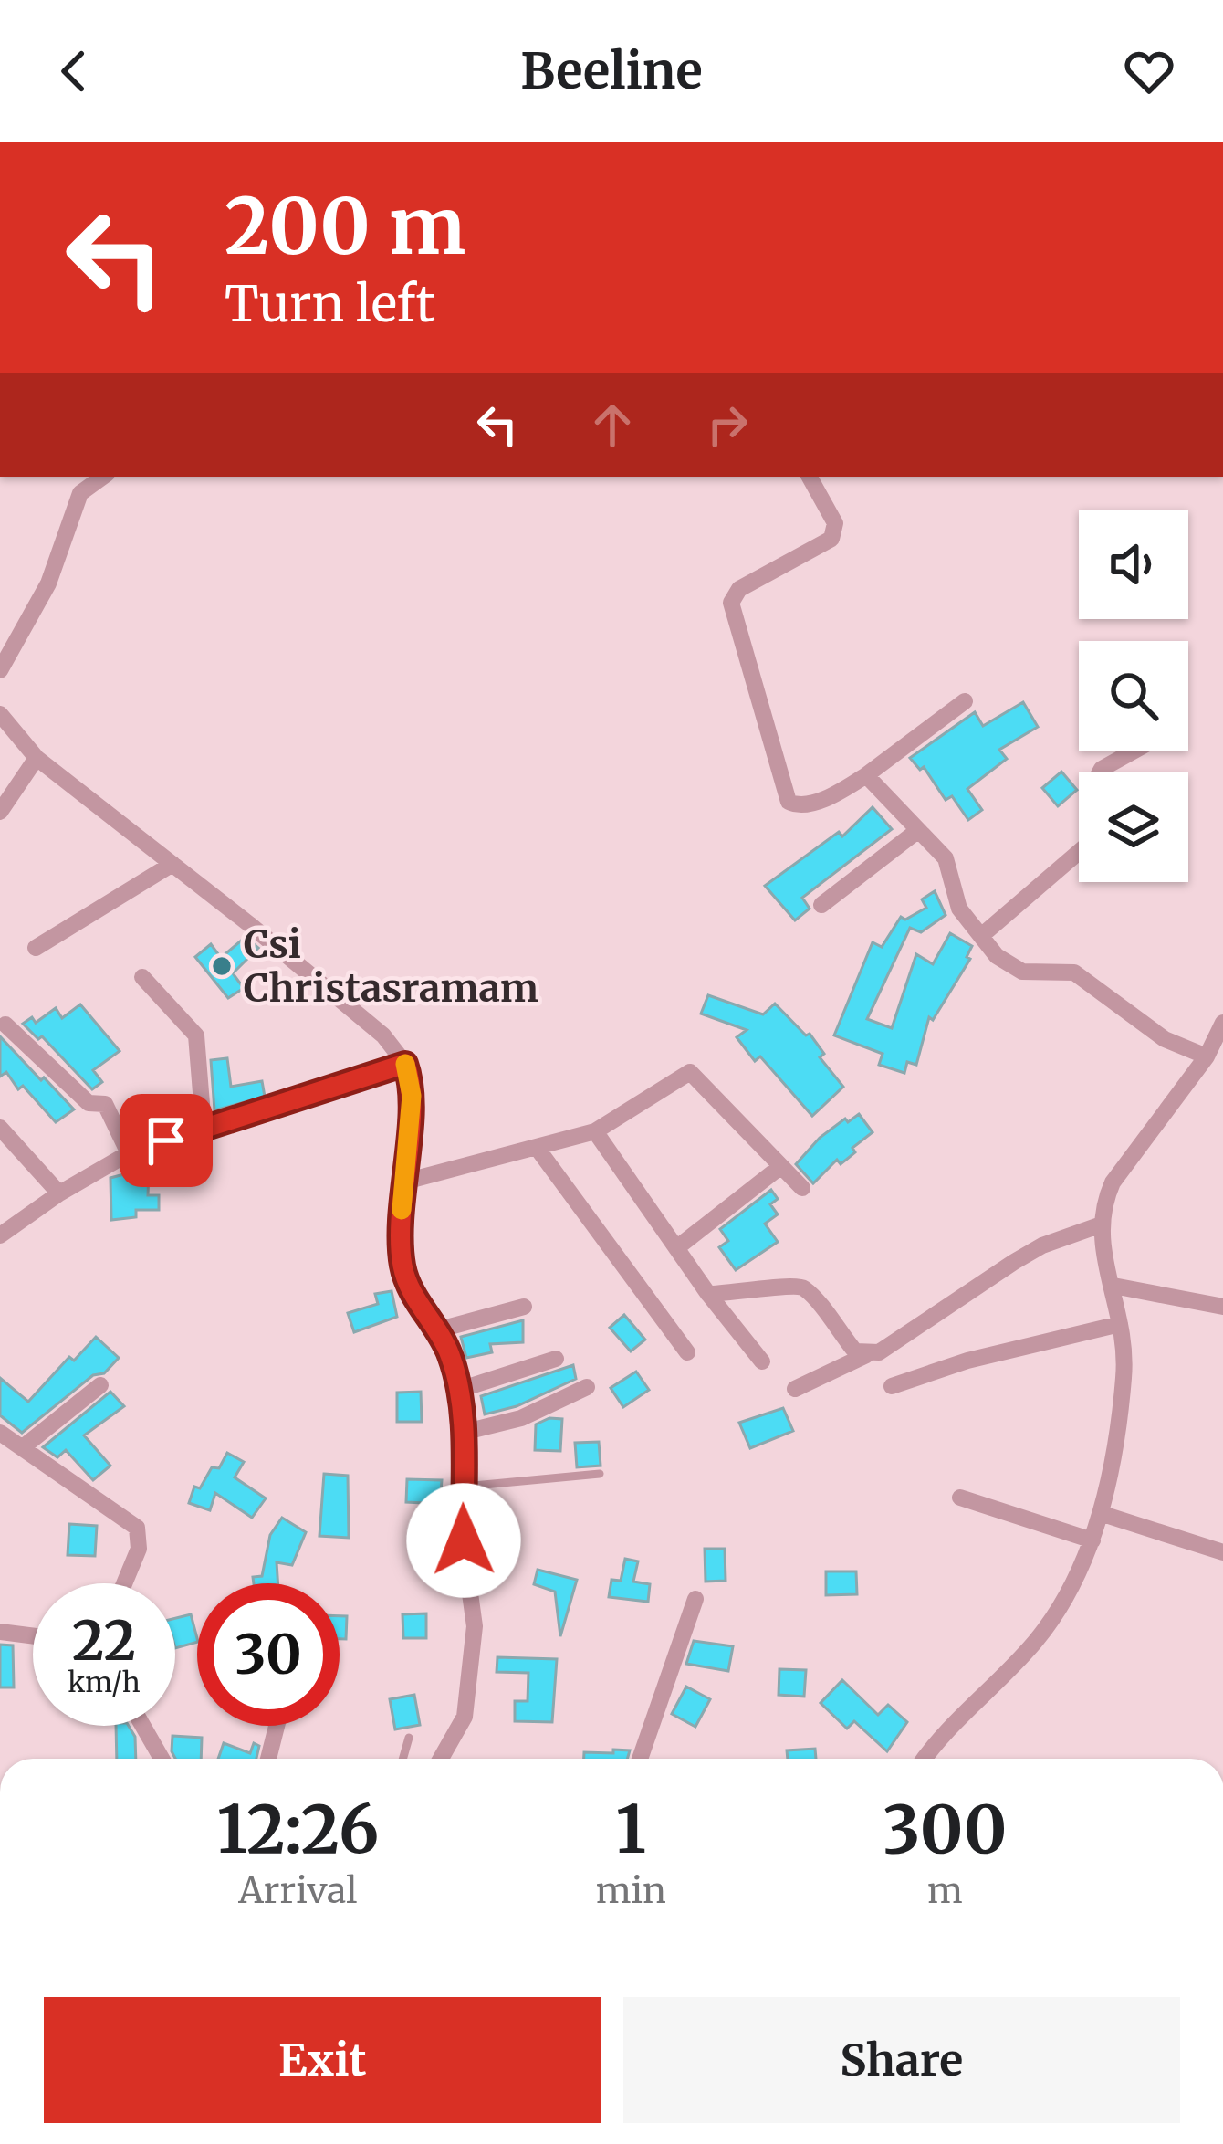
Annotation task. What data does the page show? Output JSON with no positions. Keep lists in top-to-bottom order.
{
  "places": ["Csi Christasramam"],
  "page": {
    "header": "Beeline",
    "turn": ["200 m", "Turn left"],
    "speed": "22 km/h",
    "limit": "30",
    "eta": [
      "12:26",
      "Arrival",
      "1",
      "min",
      "300",
      "m"
    ],
    "buttons": ["Exit", "Share"]
  }
}
